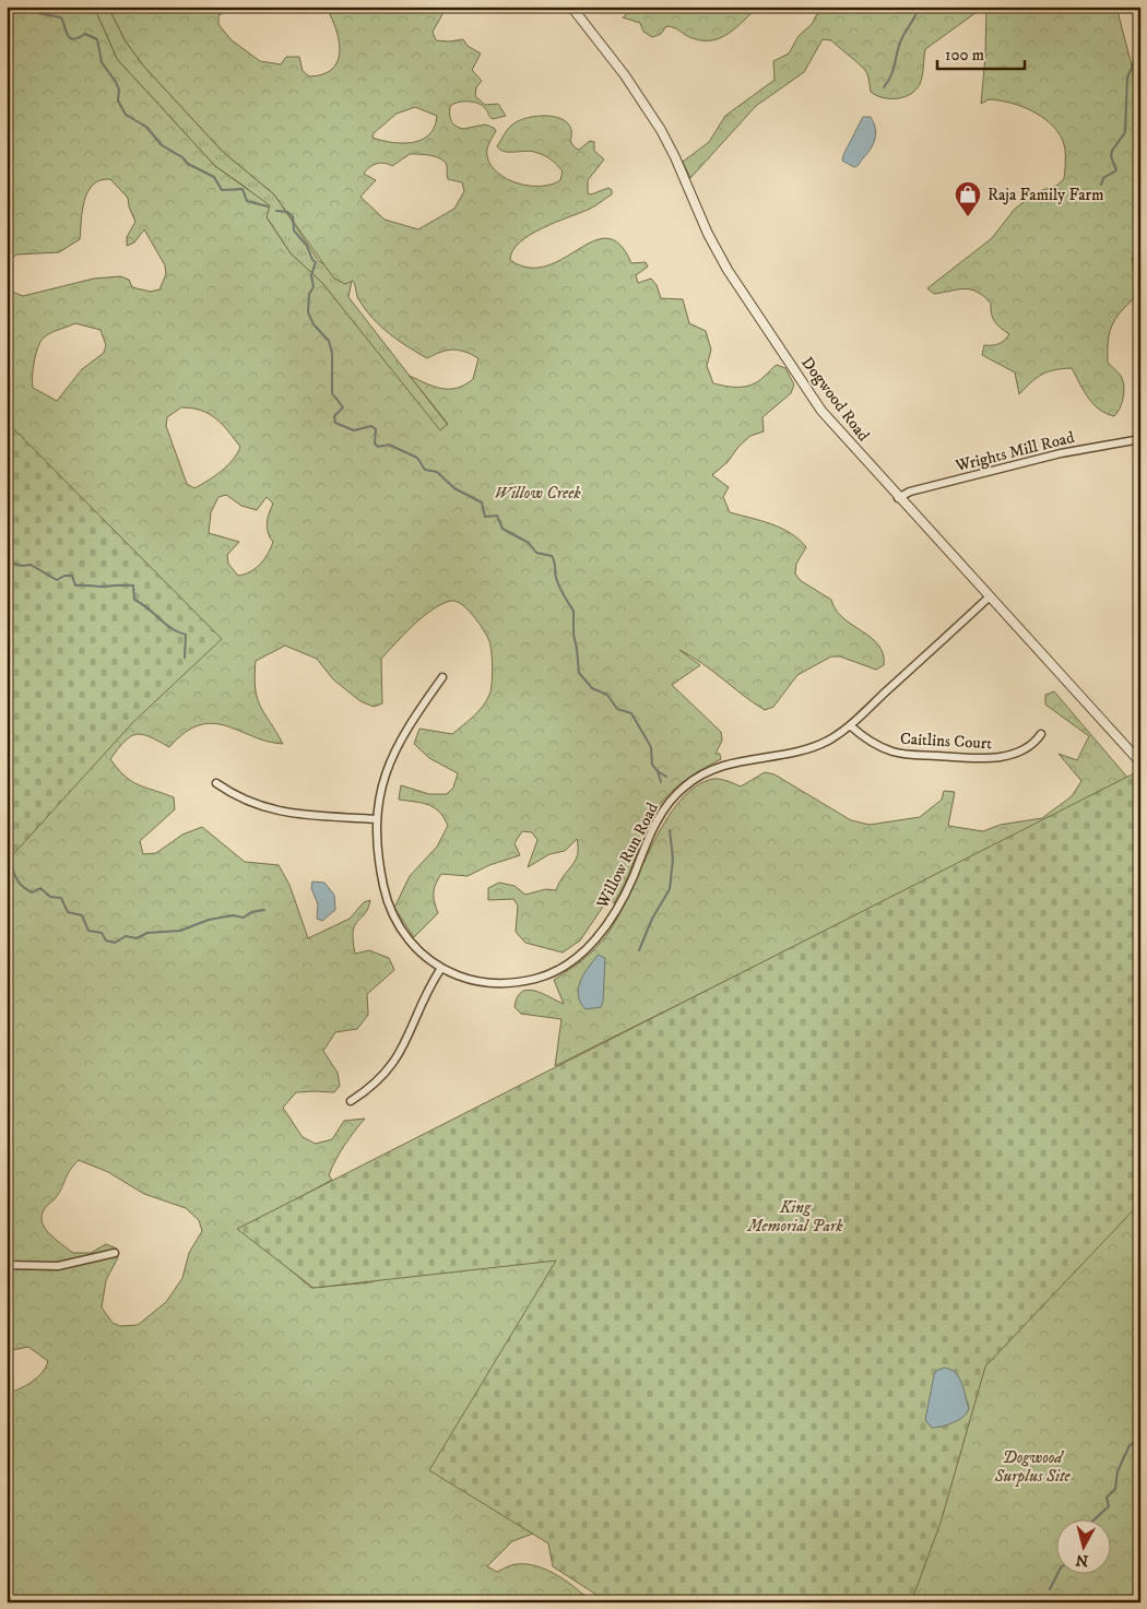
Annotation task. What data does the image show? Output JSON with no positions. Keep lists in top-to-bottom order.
{
  "streets": {
    "street": [
      "Dogwood Road",
      "Wrights Mill Road",
      "Caitlins Court",
      "Willow Run Road"
    ]
  },
  "crossings": [
    ["Dogwood Road", "Wrights Mill Road"],
    ["Dogwood Road", "Willow Run Road"],
    ["Caitlins Court", "Willow Run Road"]
  ],
  "parks": ["Willow Creek", "King Memorial Park", "Dogwood Surplus Site"],
  "places": {
    "shop": ["Raja Family Farm"]
  },
  "scale_bar": "100 m",
  "north": "bottom"
}
